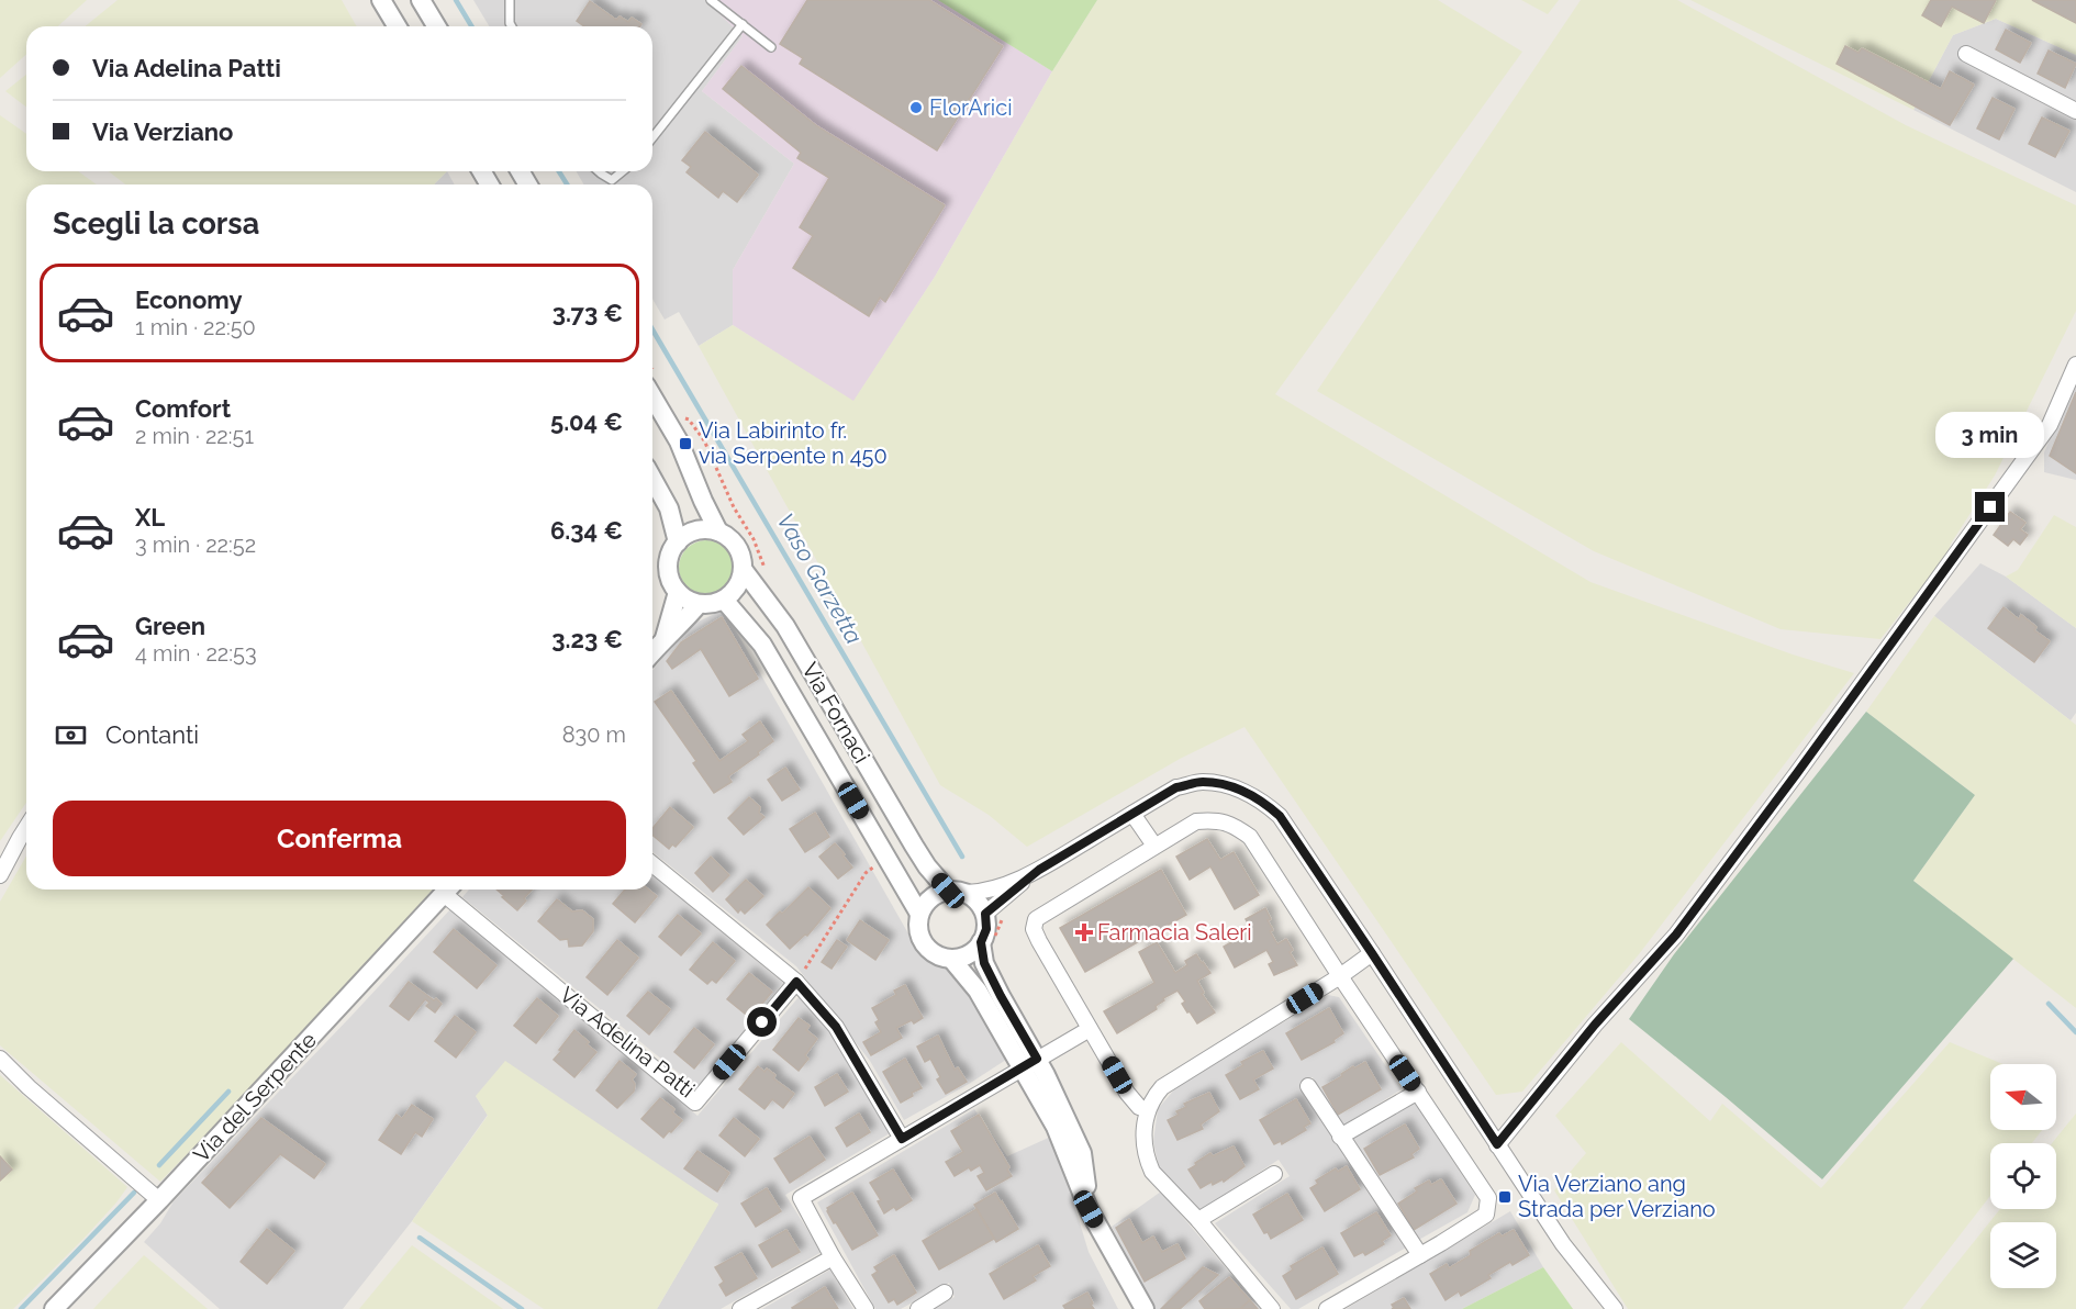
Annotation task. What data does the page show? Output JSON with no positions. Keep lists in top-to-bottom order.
{
  "streets": {
    "street": ["Via Fornaci", "Via Adelina Patti", "Via del Serpente"]
  },
  "water": ["Vaso Garzetta"],
  "places": {
    "other": ["FlorArici"],
    "transit": ["Via Labirinto fr. via Serpente n 450", "Via Verziano ang Strada per Verziano"],
    "health": ["Farmacia Saleri"]
  },
  "north": "left",
  "page": {
    "banner": ["Via Adelina Patti", "Via Verziano"],
    "heading": "Scegli la corsa",
    "list": [
      {
        "name": "Economy",
        "note": "1 min · 22:50",
        "value": "3.73 €"
      },
      {
        "name": "Comfort",
        "note": "2 min · 22:51",
        "value": "5.04 €"
      },
      {
        "name": "XL",
        "note": "3 min · 22:52",
        "value": "6.34 €"
      },
      {
        "name": "Green",
        "note": "4 min · 22:53",
        "value": "3.23 €"
      }
    ],
    "bubble": "3 min",
    "pay": ["Contanti", "830 m"],
    "buttons": "Conferma"
  }
}
